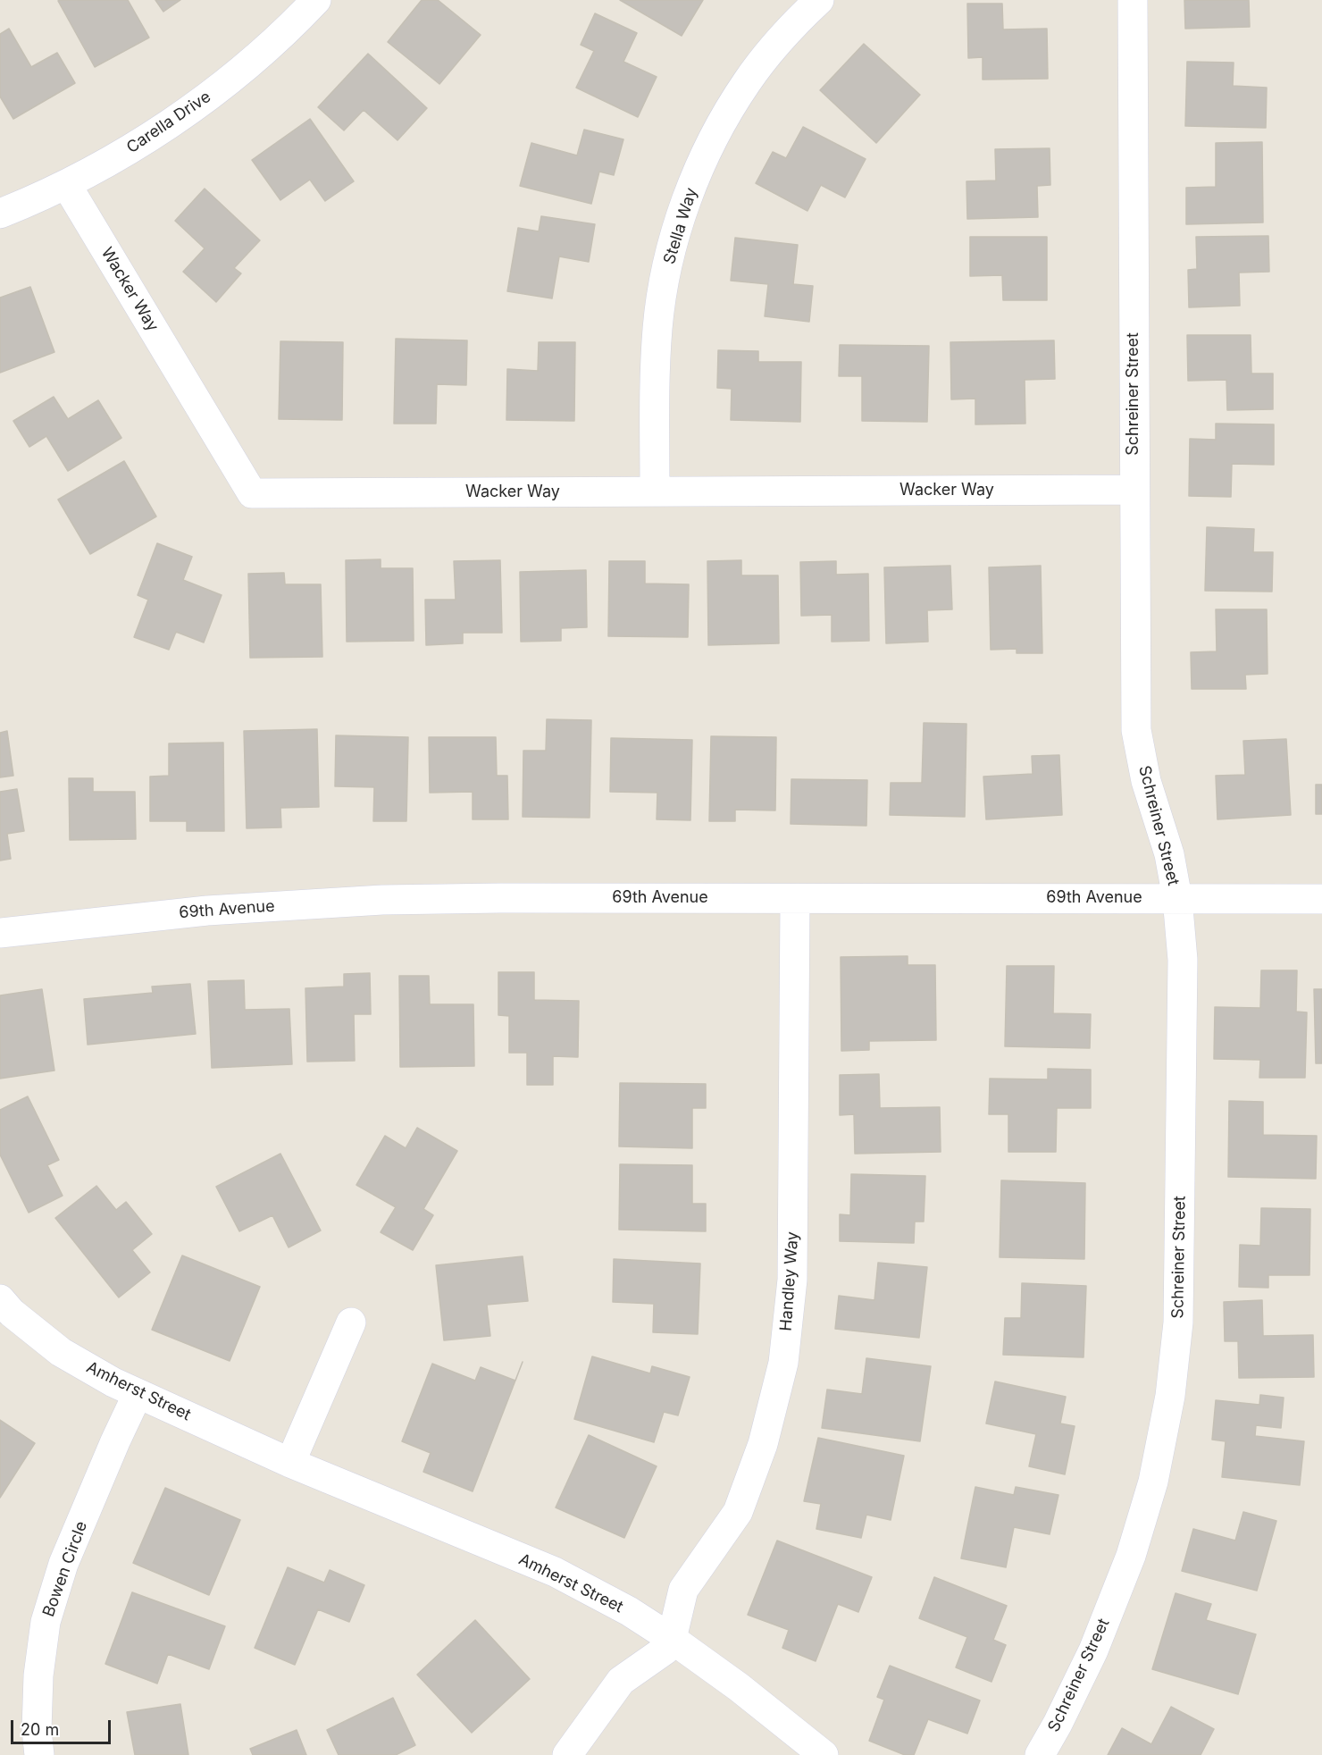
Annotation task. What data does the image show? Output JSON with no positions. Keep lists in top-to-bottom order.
{
  "streets": {
    "street": [
      "Carella Drive",
      "Stella Way",
      "Wacker Way",
      "Schreiner Street",
      "69th Avenue",
      "Handley Way",
      "Amherst Street",
      "Bowen Circle"
    ]
  },
  "crossings": [
    ["Carella Drive", "Wacker Way"],
    ["Stella Way", "Wacker Way"],
    ["Wacker Way", "Schreiner Street"],
    ["Schreiner Street", "69th Avenue"],
    ["69th Avenue", "Handley Way"],
    ["Handley Way", "Amherst Street"],
    ["Amherst Street", "Bowen Circle"]
  ],
  "scale_bar": "20 m"
}
